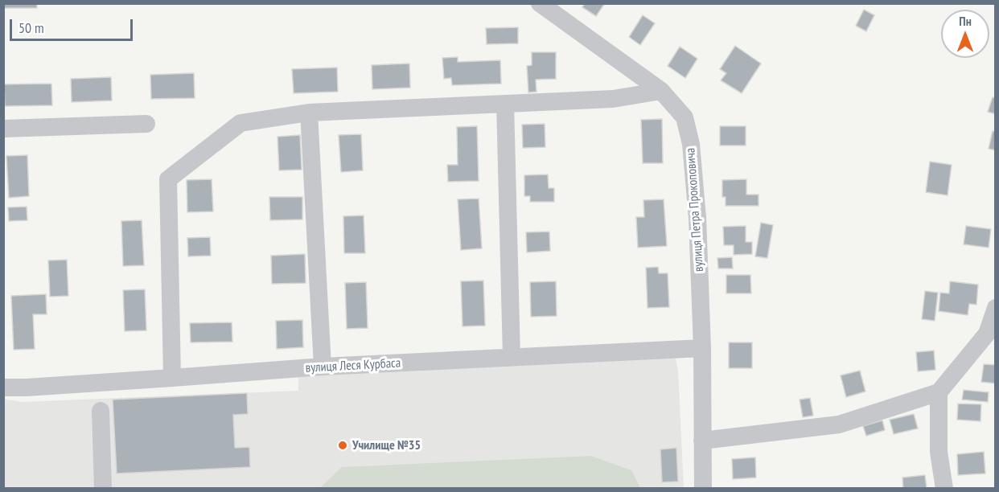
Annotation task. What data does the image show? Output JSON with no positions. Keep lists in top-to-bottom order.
{
  "streets": {
    "street": ["вулиця Петра Прокоповича", "вулиця Леся Курбаса"]
  },
  "crossings": [
    ["вулиця Петра Прокоповича", "вулиця Леся Курбаса"]
  ],
  "places": ["Училище №35"],
  "scale_bar": "50 m",
  "north": "top"
}
